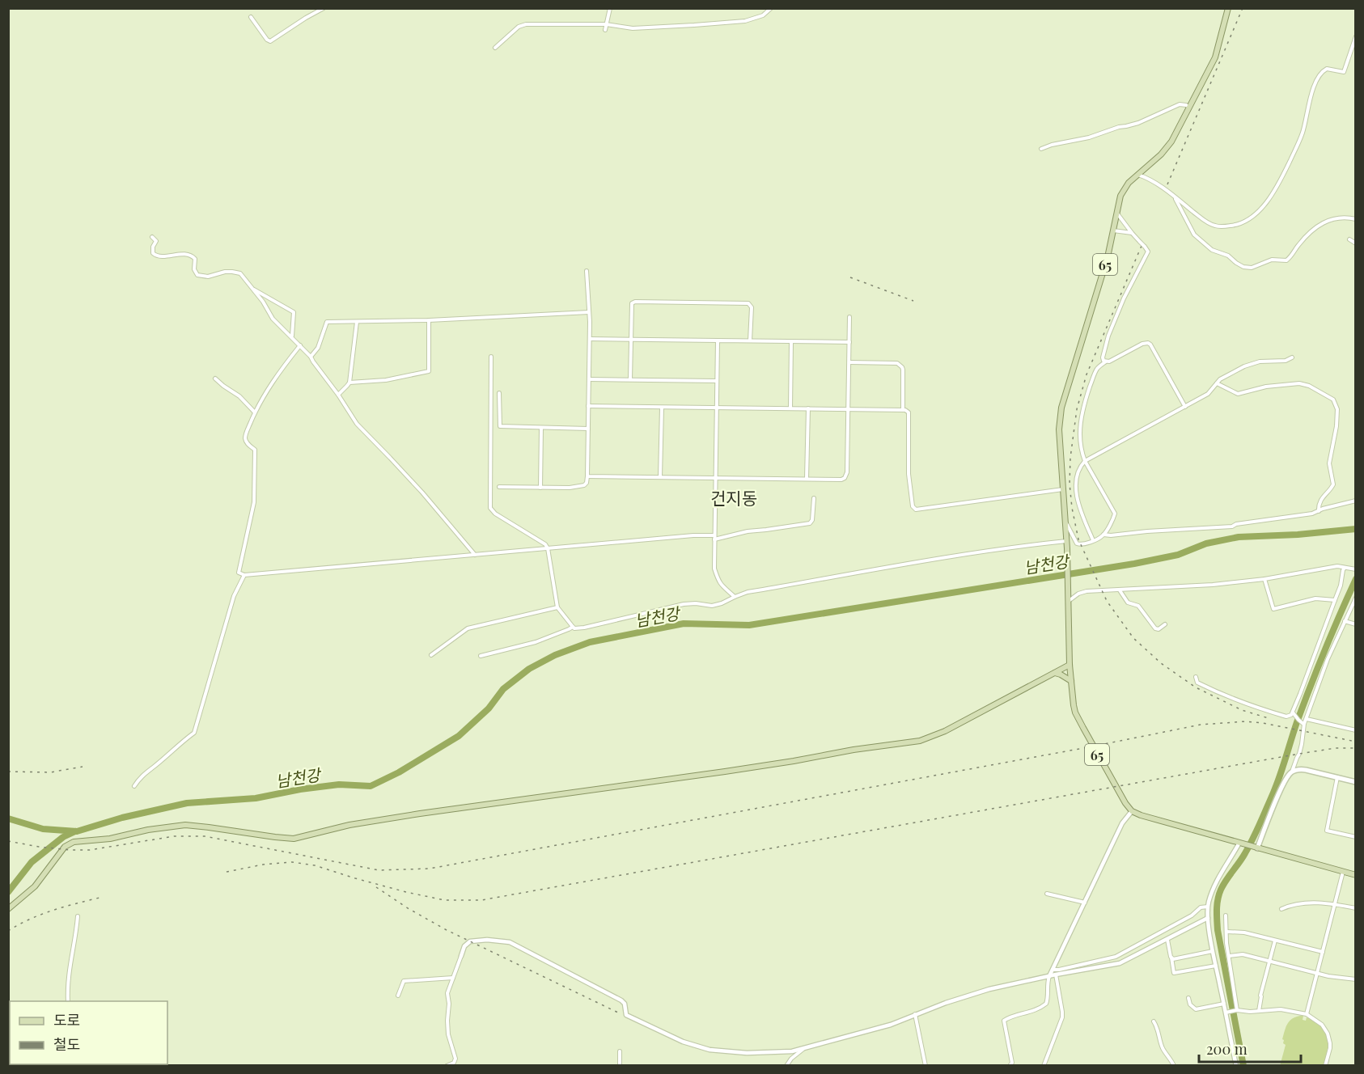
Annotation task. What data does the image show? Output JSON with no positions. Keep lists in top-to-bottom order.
{
  "streets": {
    "main road": ["65"]
  },
  "districts": ["건지동"],
  "water": ["남천강"],
  "legend": ["도로", "철도"],
  "scale_bar": "200 m"
}
